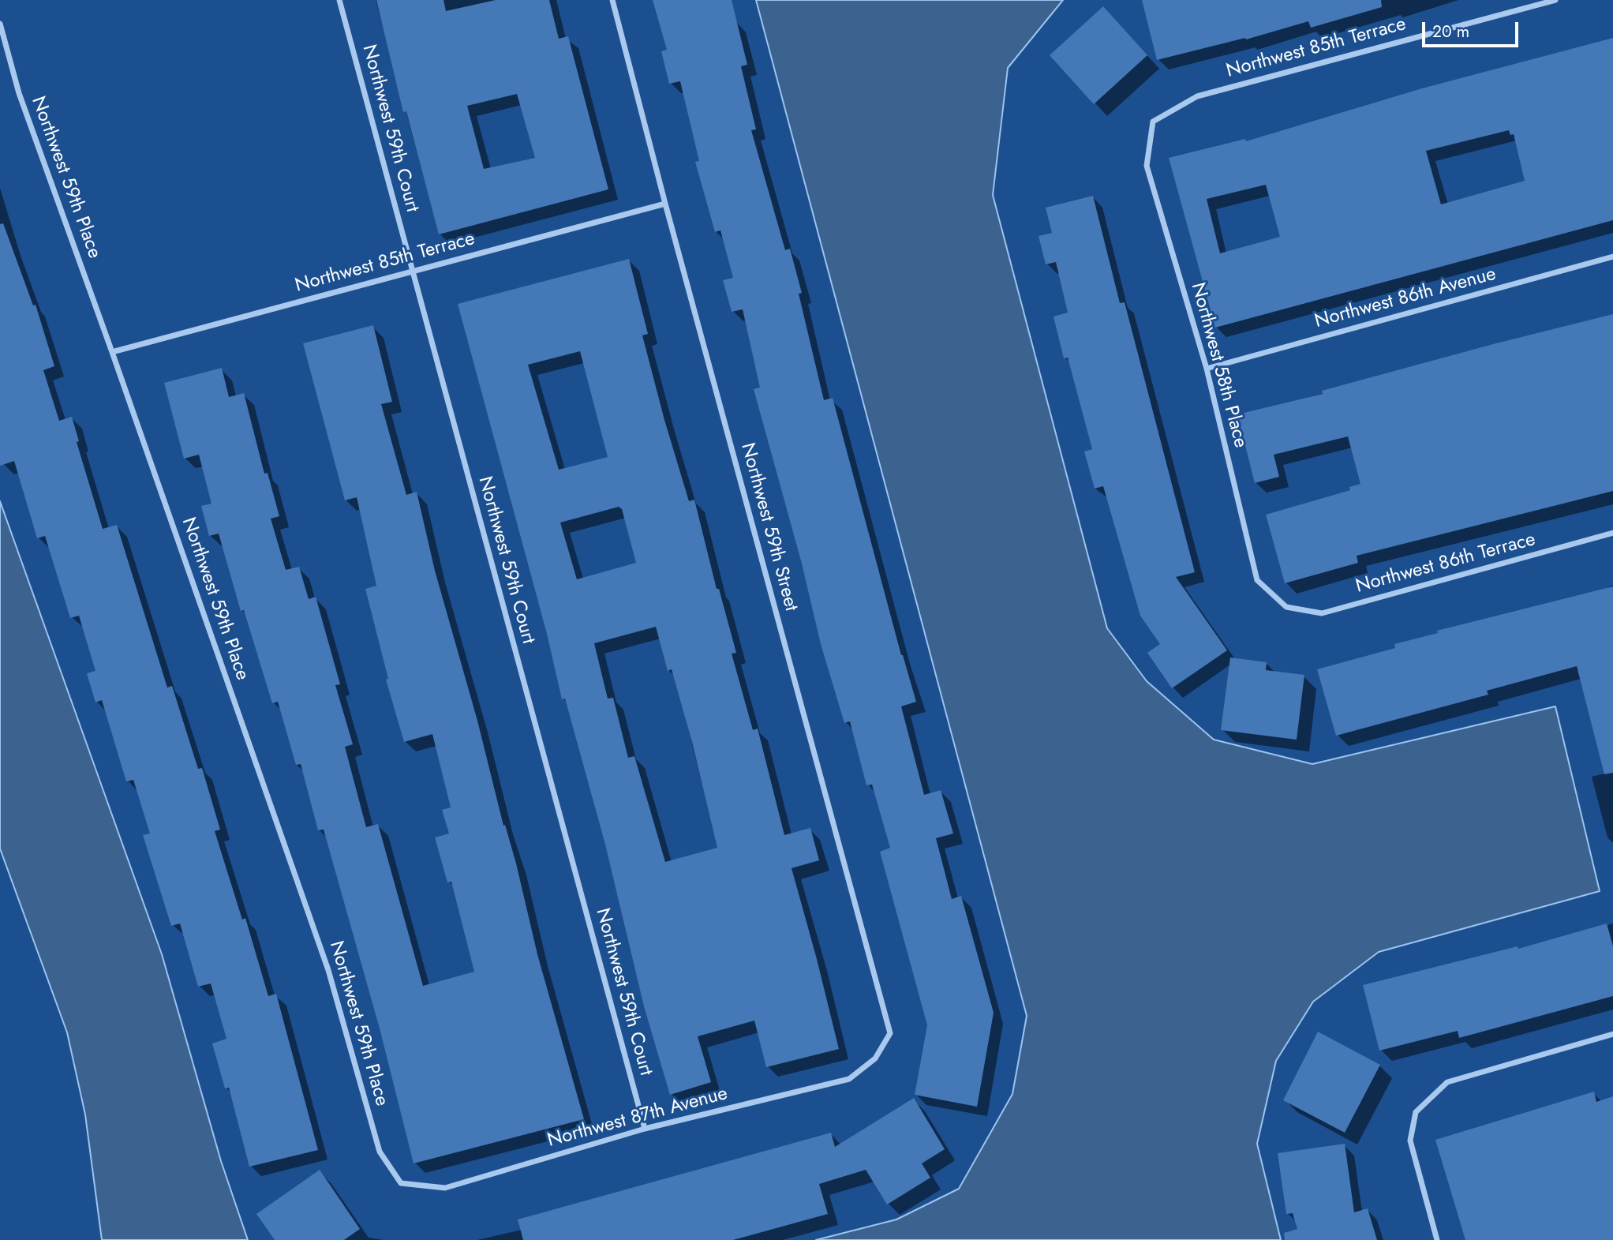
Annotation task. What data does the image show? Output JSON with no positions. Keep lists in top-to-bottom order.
{
  "streets": {
    "street": [
      "Northwest 85th Terrace",
      "Northwest 59th Court",
      "Northwest 59th Place",
      "Northwest 86th Avenue",
      "Northwest 58th Place",
      "Northwest 59th Street",
      "Northwest 86th Terrace",
      "Northwest 87th Avenue"
    ]
  },
  "crossings": [
    ["Northwest 85th Terrace", "Northwest 59th Court"],
    ["Northwest 85th Terrace", "Northwest 59th Place"],
    ["Northwest 85th Terrace", "Northwest 58th Place"],
    ["Northwest 85th Terrace", "Northwest 59th Street"],
    ["Northwest 59th Court", "Northwest 87th Avenue"],
    ["Northwest 59th Place", "Northwest 87th Avenue"],
    ["Northwest 86th Avenue", "Northwest 58th Place"],
    ["Northwest 58th Place", "Northwest 86th Terrace"],
    ["Northwest 59th Street", "Northwest 87th Avenue"]
  ],
  "scale_bar": "20 m"
}
